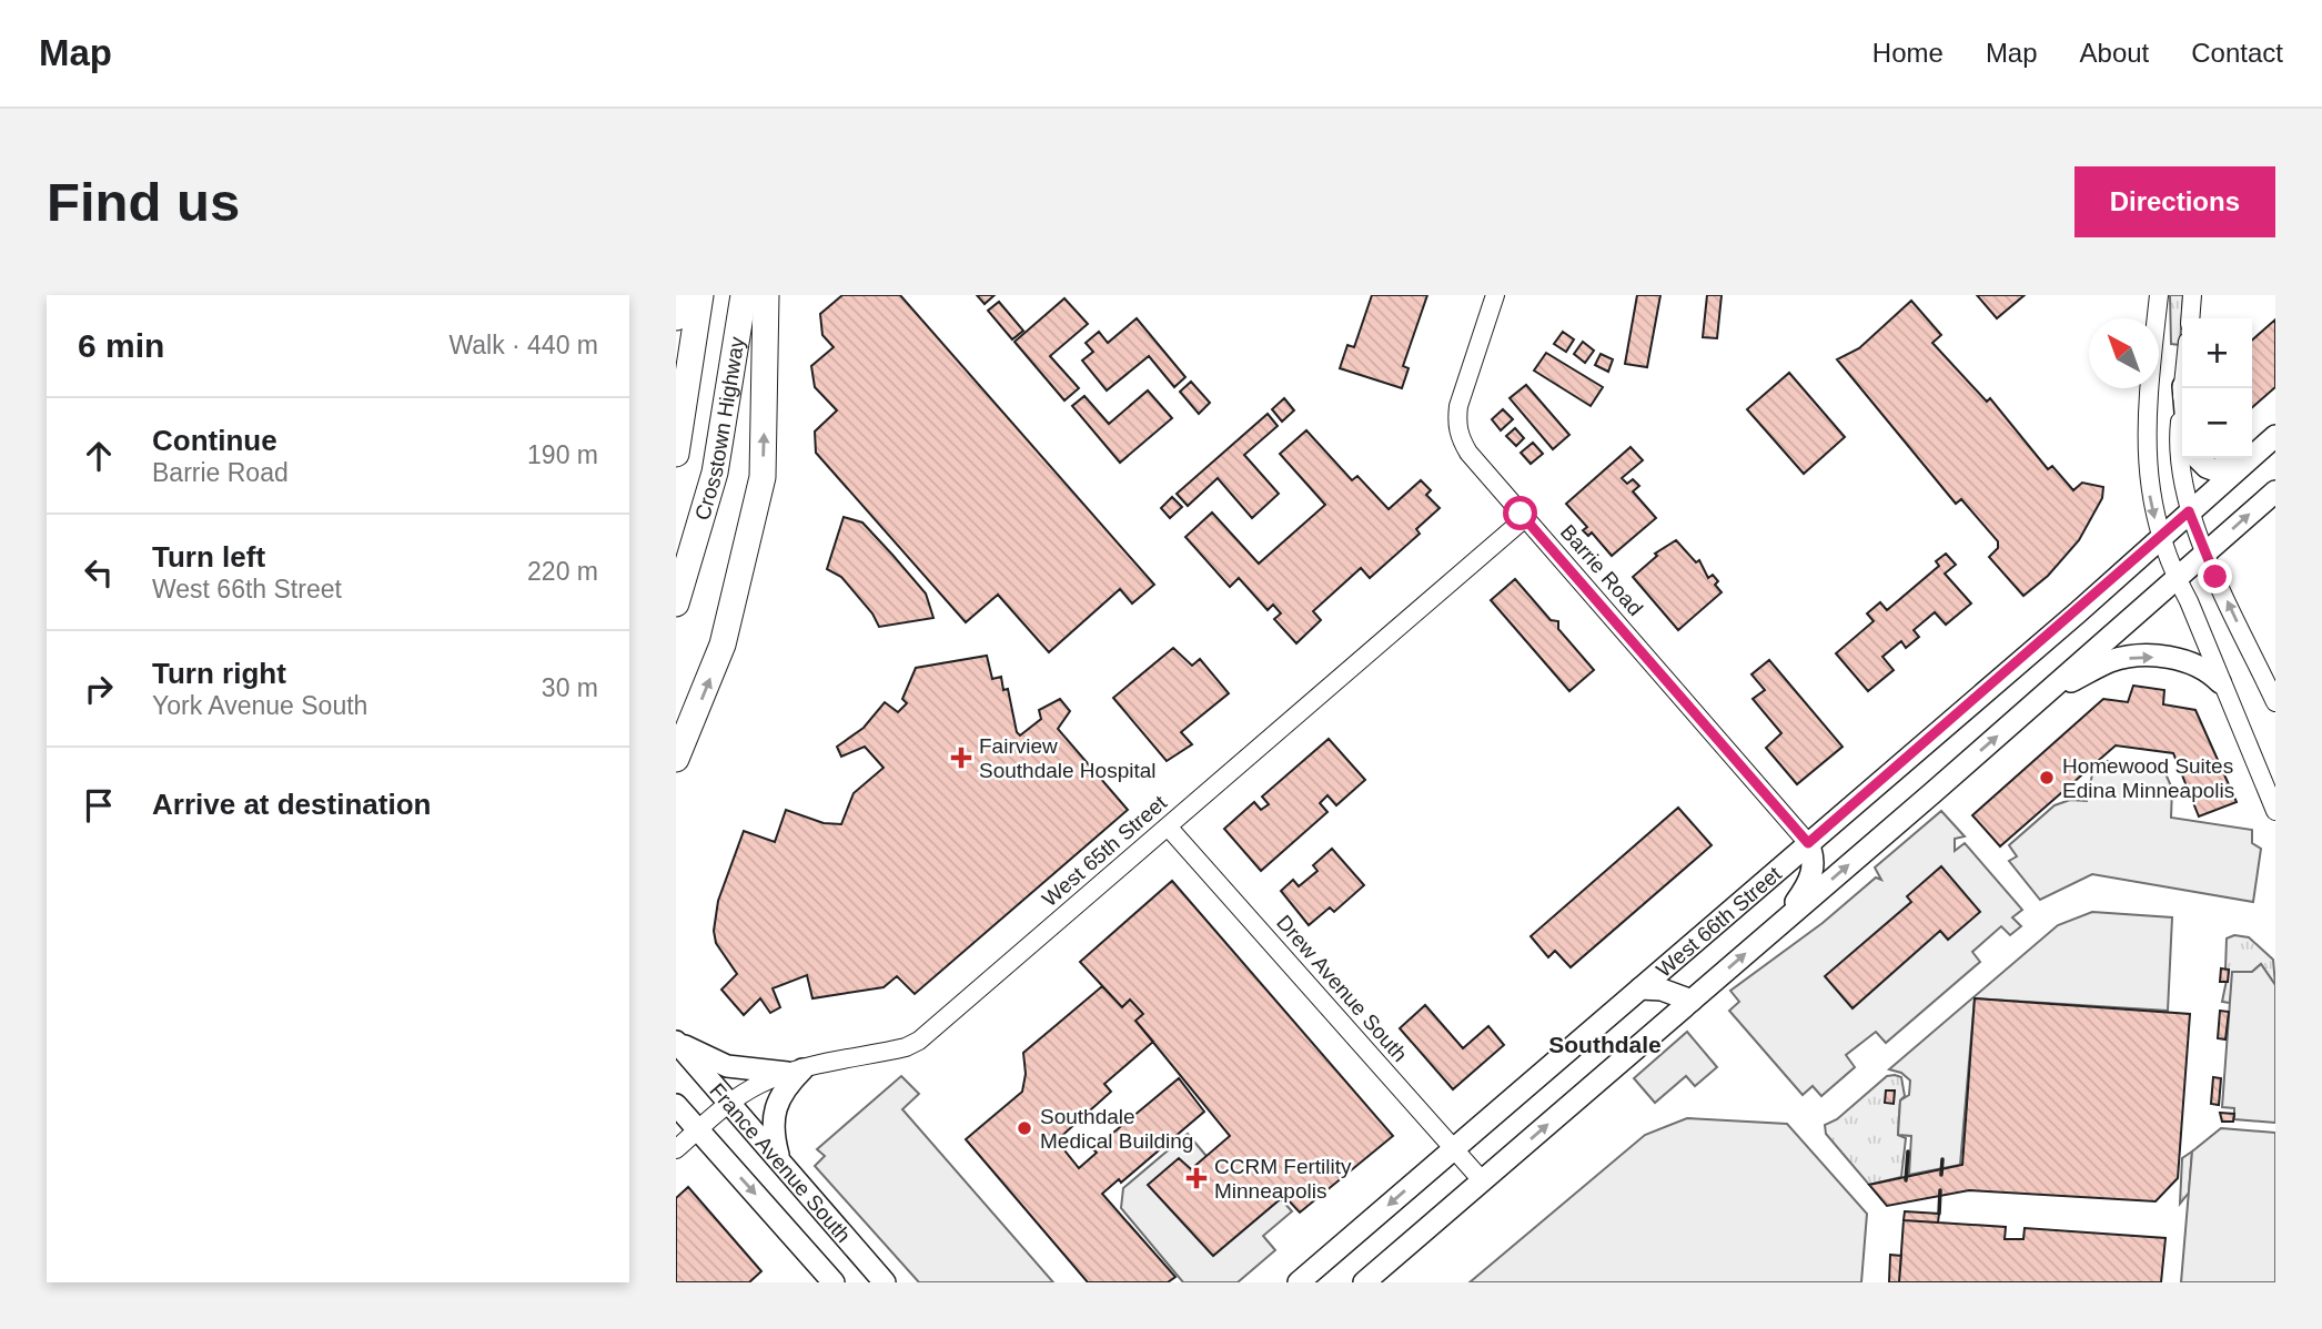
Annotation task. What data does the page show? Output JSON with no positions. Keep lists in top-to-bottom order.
{
  "streets": {
    "highway": ["Crosstown Highway"],
    "main road": ["West 66th Street", "France Avenue South"],
    "street": ["Barrie Road", "West 65th Street", "Drew Avenue South"]
  },
  "crossings": [
    ["Barrie Road", "West 65th Street"],
    ["Barrie Road", "West 66th Street"],
    ["West 65th Street", "Drew Avenue South"],
    ["West 65th Street", "France Avenue South"],
    ["West 66th Street", "Drew Avenue South"]
  ],
  "districts": ["Southdale"],
  "places": {
    "health": ["Fairview Southdale Hospital", "CCRM Fertility Minneapolis"],
    "other": ["Homewood Suites Edina Minneapolis", "Southdale Medical Building"]
  },
  "north": "top left",
  "page": {
    "header": "Map",
    "nav": [
      "Home",
      "Map",
      "About",
      "Contact"
    ],
    "buttons": "Directions",
    "title": "Find us",
    "heading": ["6 min", "Walk · 440 m"],
    "map_buttons": ["+", "−"],
    "list": [
      ["Continue", "Barrie Road", "190 m"],
      ["Turn left", "West 66th Street", "220 m"],
      ["Turn right", "York Avenue South", "30 m"],
      "Arrive at destination"
    ]
  }
}
